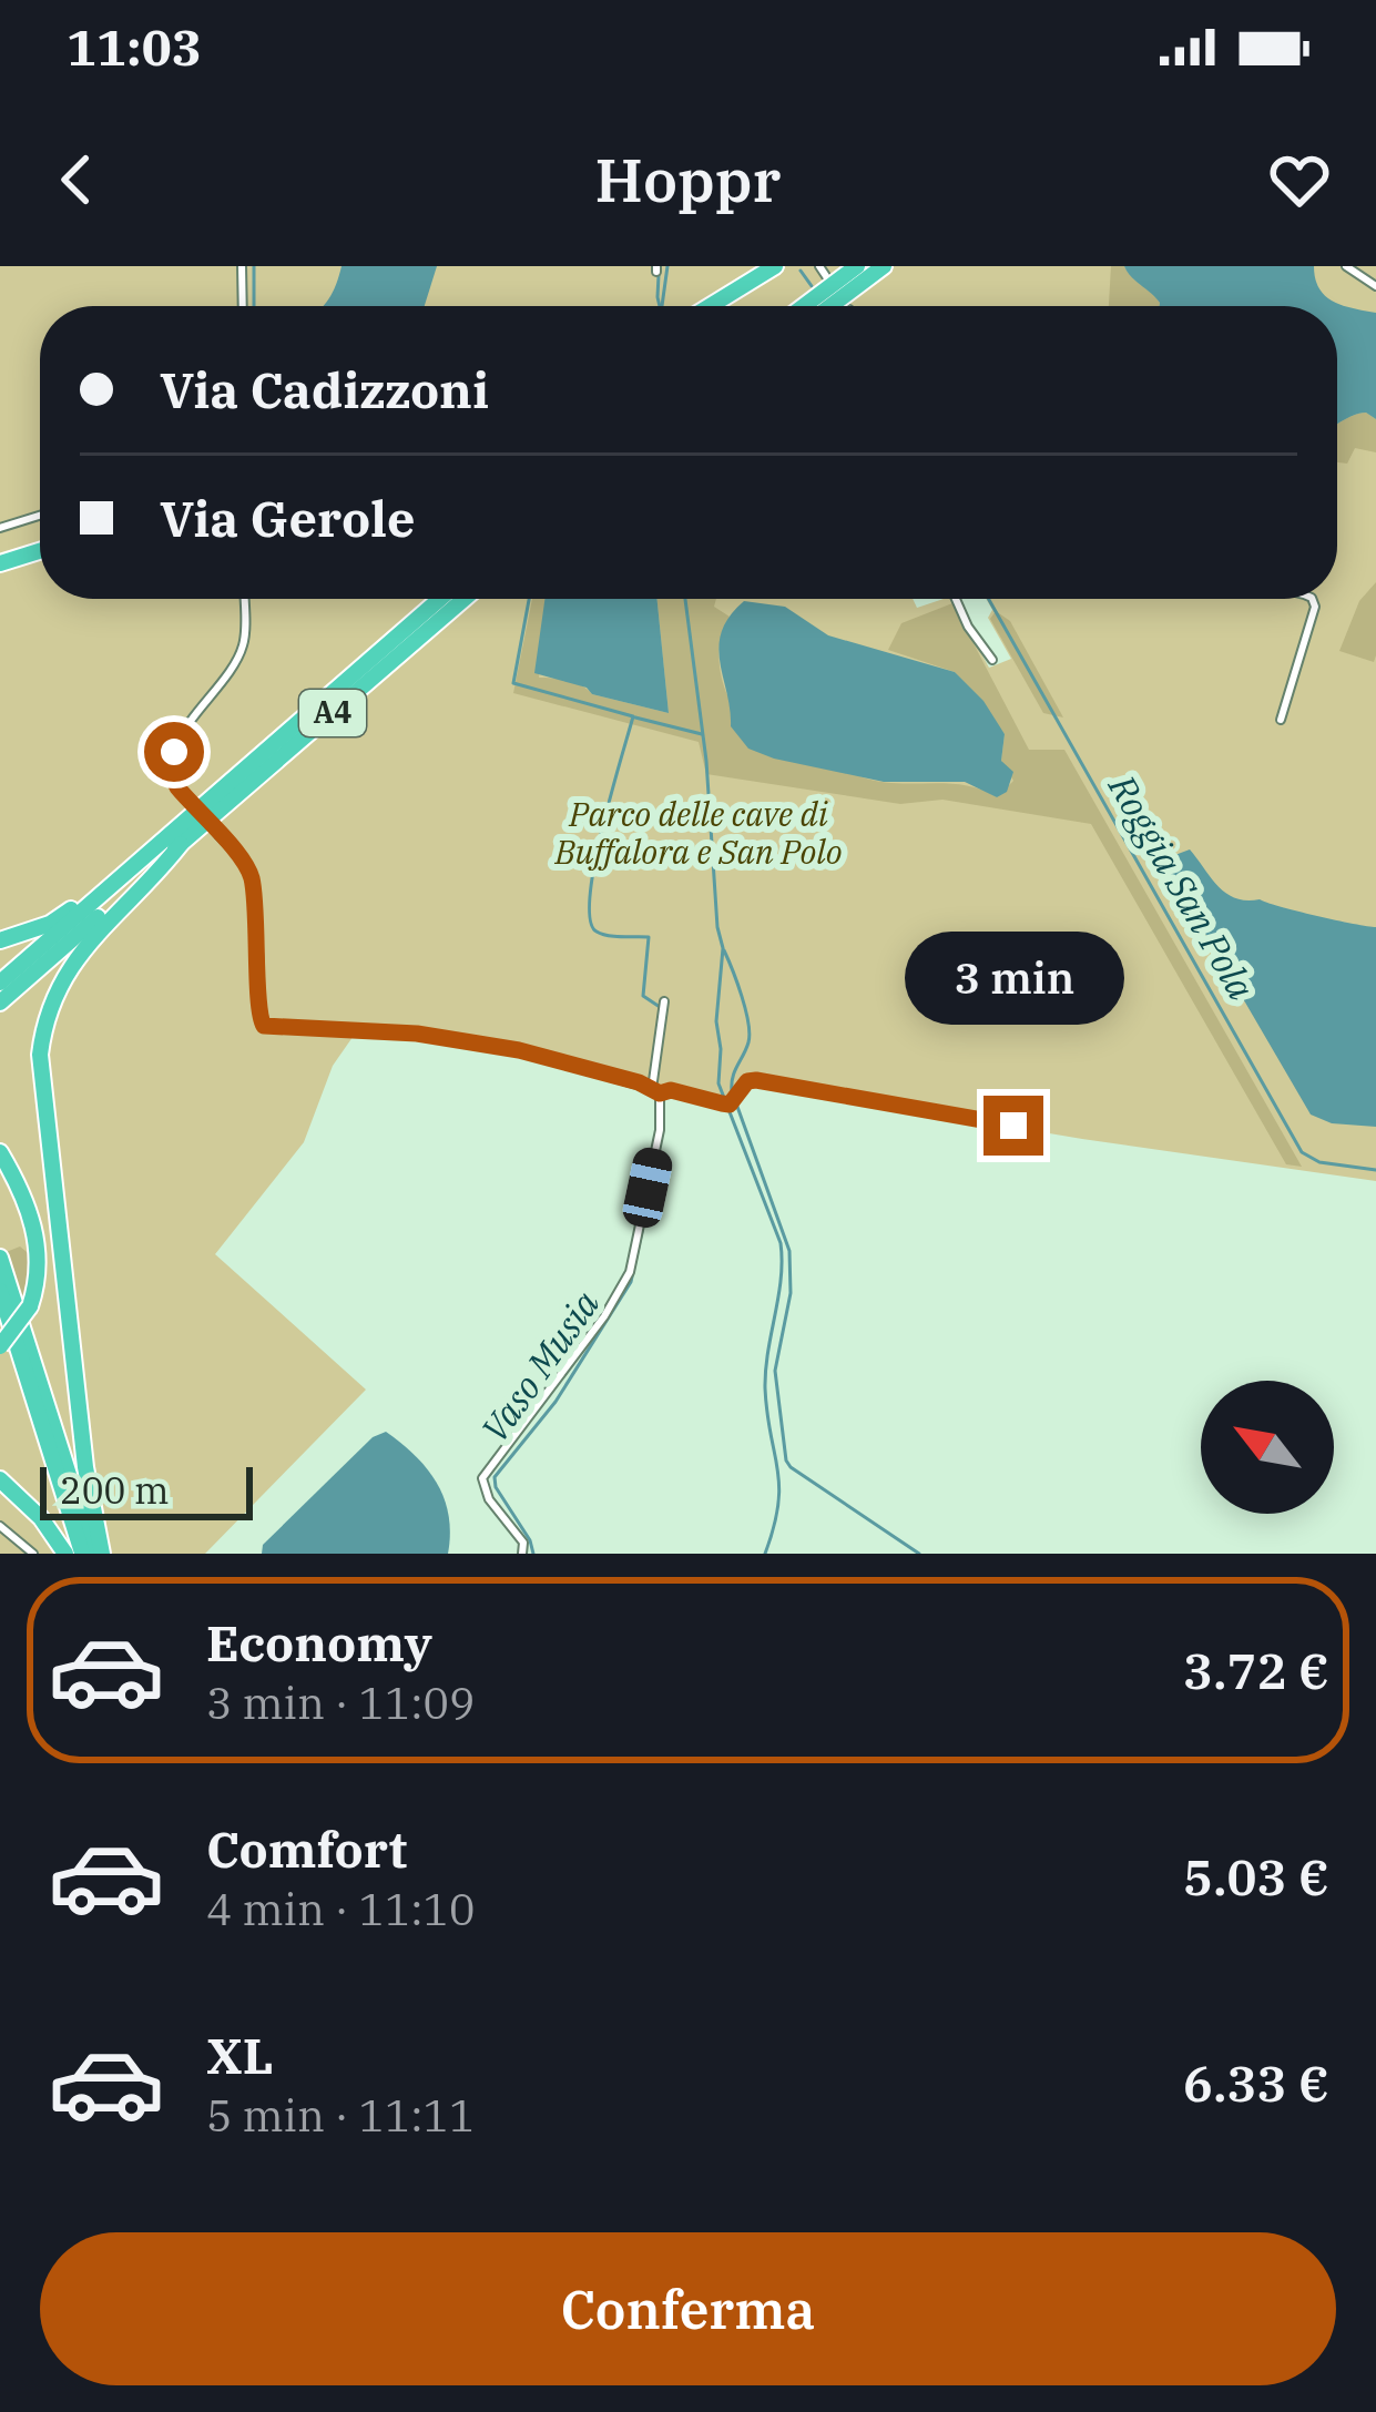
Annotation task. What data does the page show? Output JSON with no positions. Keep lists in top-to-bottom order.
{
  "streets": {
    "highway": ["A4"]
  },
  "water": ["Roggia San Pola", "Vaso Musia"],
  "parks": ["Parco delle cave di Buffalora e San Polo"],
  "scale_bar": "200 m",
  "north": "top left",
  "page": {
    "status": "11:03",
    "header": "Hoppr",
    "banner": ["Via Cadizzoni", "Via Gerole"],
    "bubble": "3 min",
    "scale": "200 m",
    "list": [
      {
        "name": "Economy",
        "note": "3 min · 11:09",
        "value": "3.72 €"
      },
      {
        "name": "Comfort",
        "note": "4 min · 11:10",
        "value": "5.03 €"
      },
      {
        "name": "XL",
        "note": "5 min · 11:11",
        "value": "6.33 €"
      }
    ],
    "buttons": "Conferma"
  }
}
